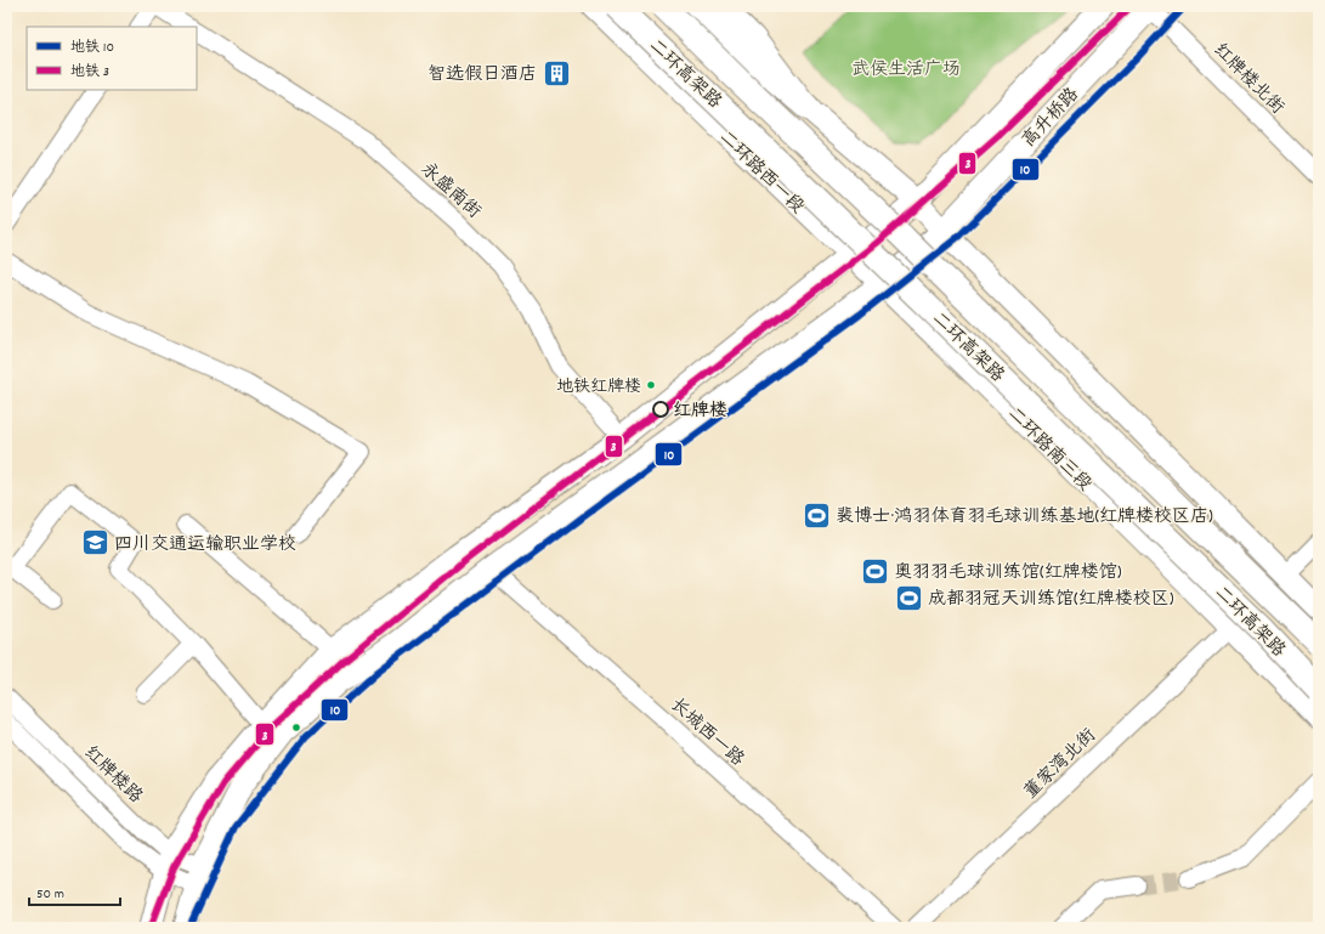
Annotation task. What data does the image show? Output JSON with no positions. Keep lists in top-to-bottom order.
{
  "streets": {
    "highway": ["二环高架路"],
    "main road": ["高升桥路", "二环路西一段", "二环路南三段"],
    "street": [
      "红牌楼北街",
      "永盛南街",
      "长城西一路",
      "董家湾北街",
      "红牌楼路"
    ]
  },
  "crossings": [
    ["红牌楼北街", "高升桥路"],
    ["高升桥路", "二环路西一段"],
    ["高升桥路", "永盛南街"],
    ["高升桥路", "二环路南三段"],
    ["高升桥路", "长城西一路"],
    ["高升桥路", "红牌楼路"],
    ["二环路西一段", "二环路南三段"],
    ["二环路南三段", "董家湾北街"]
  ],
  "parks": ["武侯生活广场"],
  "places": {
    "building": ["智选假日酒店"],
    "other": ["地铁红牌楼", "红牌楼"],
    "sports": ["裴博士·鸿羽体育羽毛球训练基地(红牌楼校区店)", "奥羽羽毛球训练馆(红牌楼馆)", "成都羽冠天训练馆(红牌楼校区)"],
    "school or university": ["四川交通运输职业学校"]
  },
  "lines": ["metro line 10", "metro line 3"],
  "legend": ["地铁 10", "地铁 3"],
  "scale_bar": "50 m"
}
